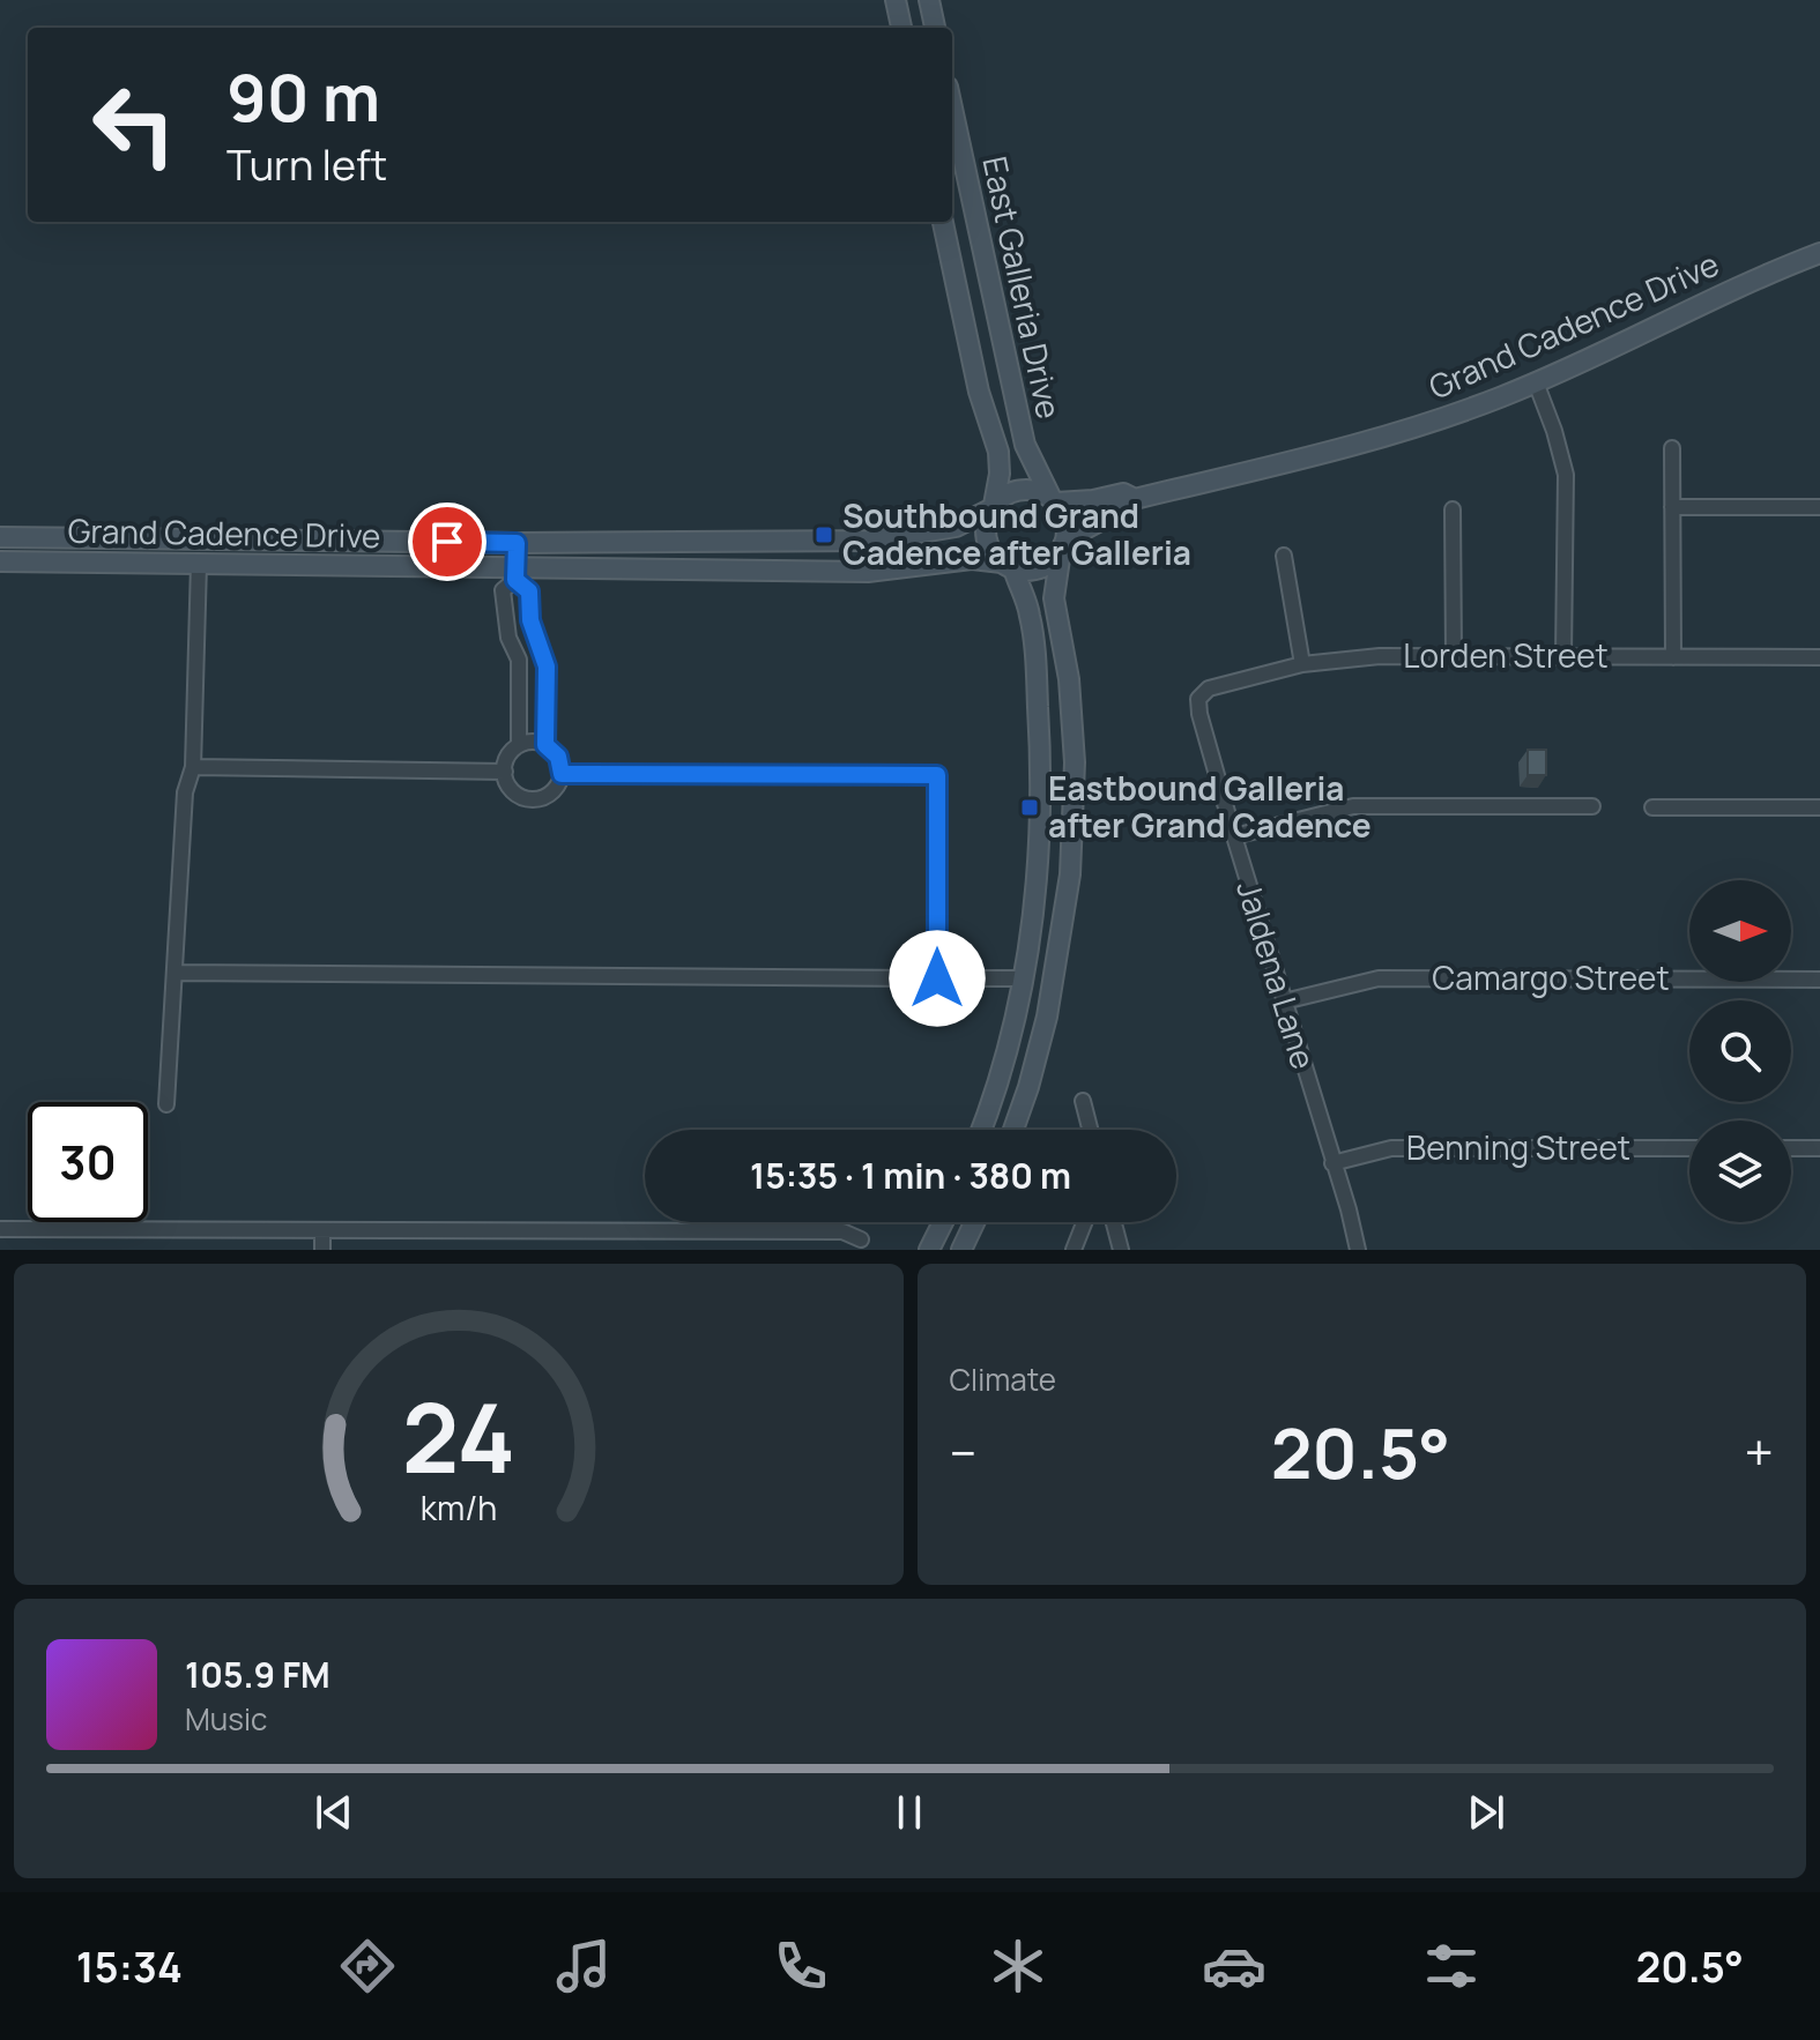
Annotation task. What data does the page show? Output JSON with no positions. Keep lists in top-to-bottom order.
{
  "streets": {
    "main road": ["East Galleria Drive", "Grand Cadence Drive"],
    "street": [
      "Lorden Street",
      "Jaldena Lane",
      "Camargo Street",
      "Benning Street"
    ]
  },
  "crossings": [
    ["East Galleria Drive", "Grand Cadence Drive"],
    ["Lorden Street", "Jaldena Lane"],
    ["Jaldena Lane", "Camargo Street"],
    ["Jaldena Lane", "Benning Street"]
  ],
  "places": {
    "transit": ["Southbound Grand Cadence after Galleria", "Eastbound Galleria after Grand Cadence"]
  },
  "north": "right",
  "page": {
    "turn": ["90 m", "Turn left"],
    "limit": "30",
    "trip": "15:35 · 1 min · 380 m",
    "tile": "Climate",
    "heat": ["−", "20.5°", "+"],
    "song": ["105.9 FM", "Music"],
    "tabs": ["15:34", "20.5°"],
    "gauge": ["24", "km/h"]
  }
}
